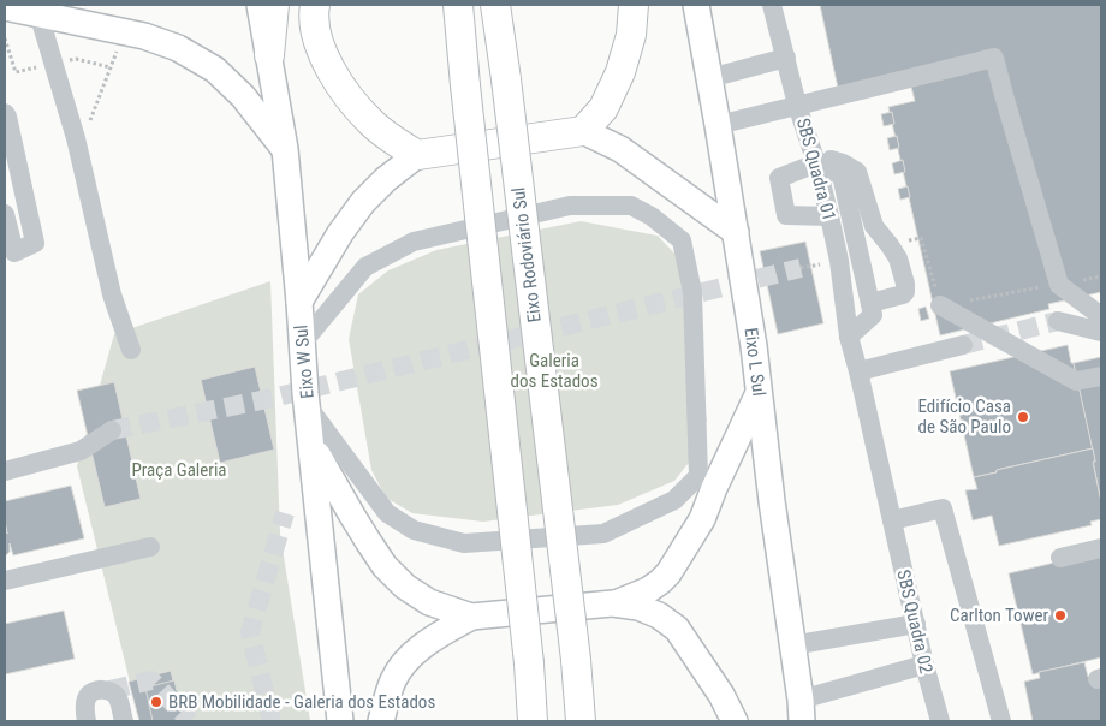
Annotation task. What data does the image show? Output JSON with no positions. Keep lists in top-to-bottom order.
{
  "streets": {
    "highway": ["Eixo Rodoviário Sul"],
    "main road": ["Eixo W Sul", "Eixo L Sul"],
    "street": ["SBS Quadra 01", "SBS Quadra 02"]
  },
  "crossings": [
    ["SBS Quadra 01", "SBS Quadra 02"]
  ],
  "parks": ["Galeria dos Estados", "Praça Galeria"],
  "places": ["Edifício Casa de São Paulo", "Carlton Tower", "BRB Mobilidade - Galeria dos Estados"]
}
